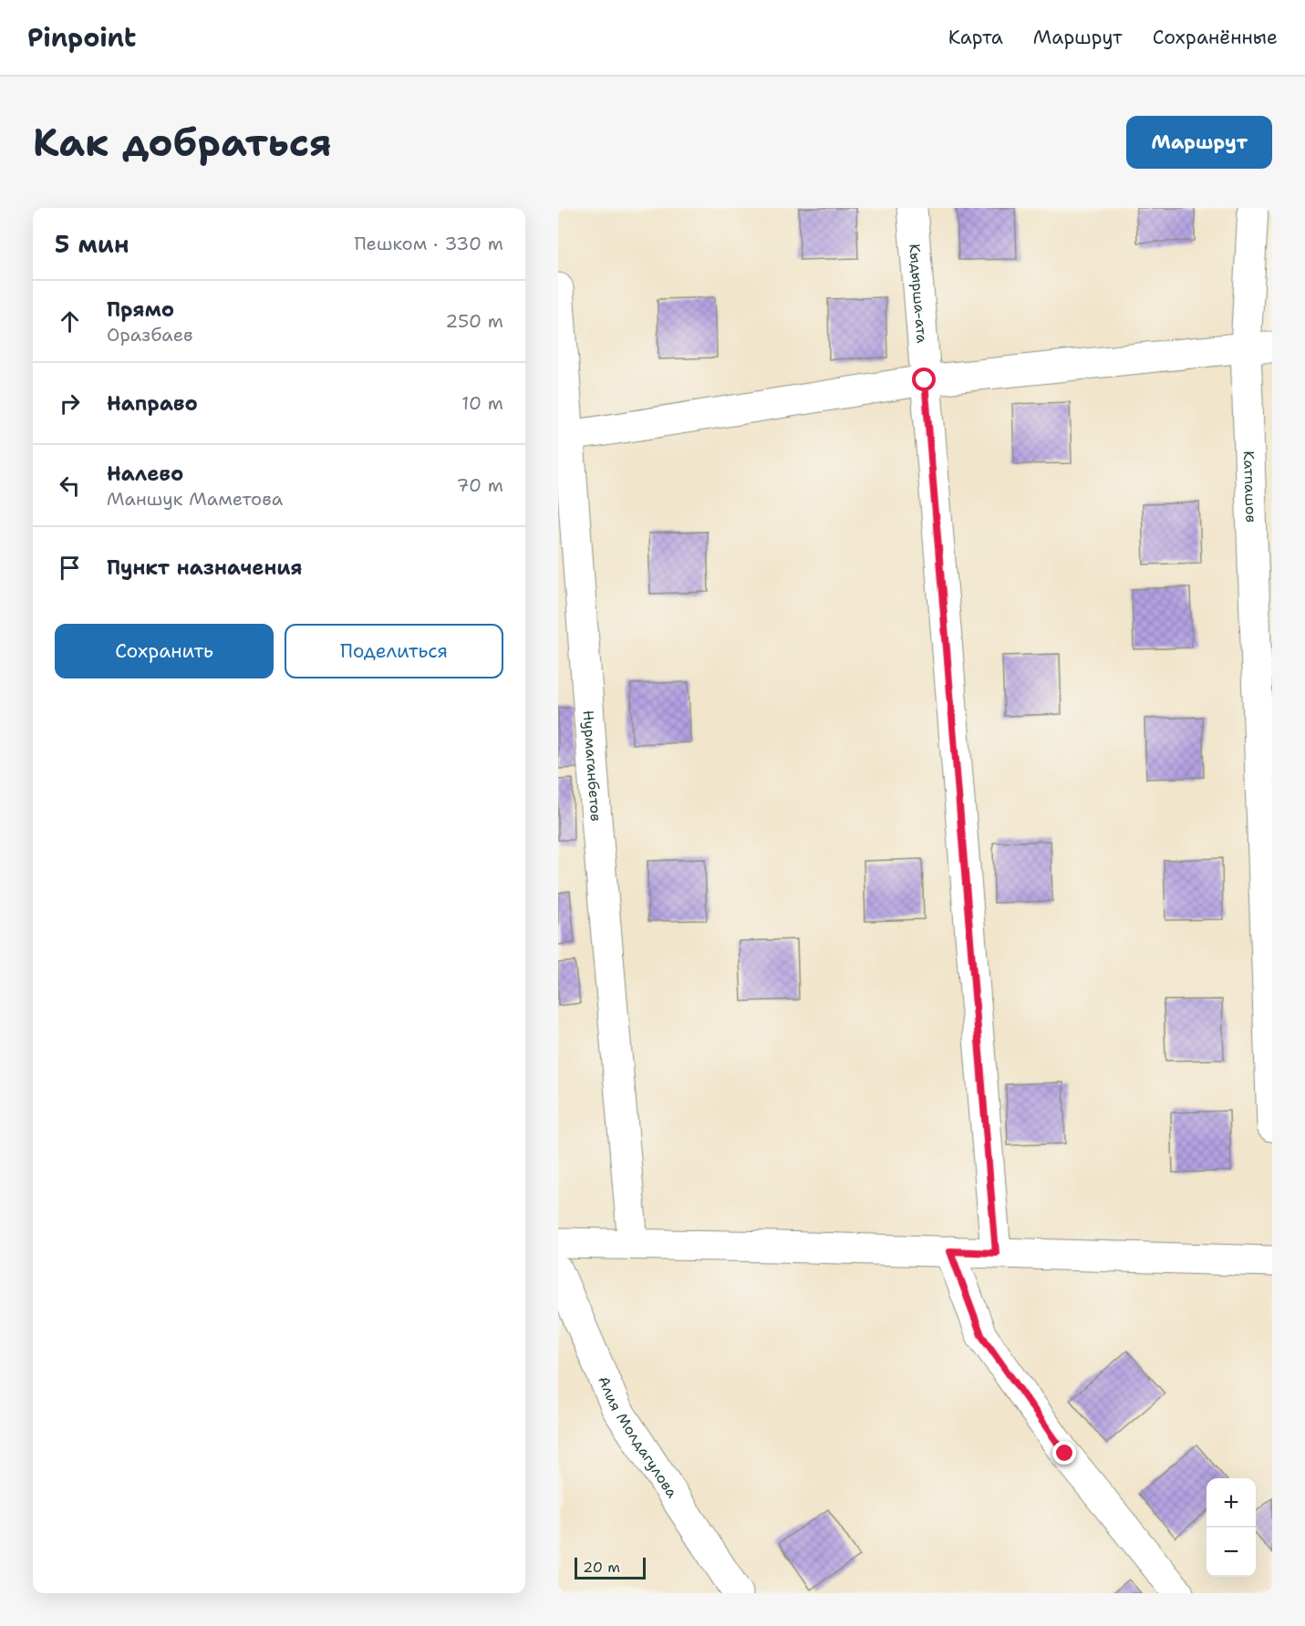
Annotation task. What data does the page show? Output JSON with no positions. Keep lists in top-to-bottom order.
{
  "streets": {
    "street": [
      "Кыдырша-ата",
      "Катпашов",
      "Нурмаганбетов",
      "Алия Молдагулова"
    ]
  },
  "scale_bar": "20 m",
  "page": {
    "header": "Pinpoint",
    "nav": ["Карта", "Маршрут", "Сохранённые"],
    "buttons": [
      "Маршрут",
      ["Сохранить", "Поделиться"]
    ],
    "title": "Как добраться",
    "heading": ["5 мин", "Пешком · 330 m"],
    "list": [
      ["Прямо", "Оразбаев", "250 m"],
      ["Направо", "10 m"],
      ["Налево", "Маншук Маметова", "70 m"],
      "Пункт назначения"
    ],
    "map_buttons": ["+", "−"],
    "scale": "20 m"
  }
}
